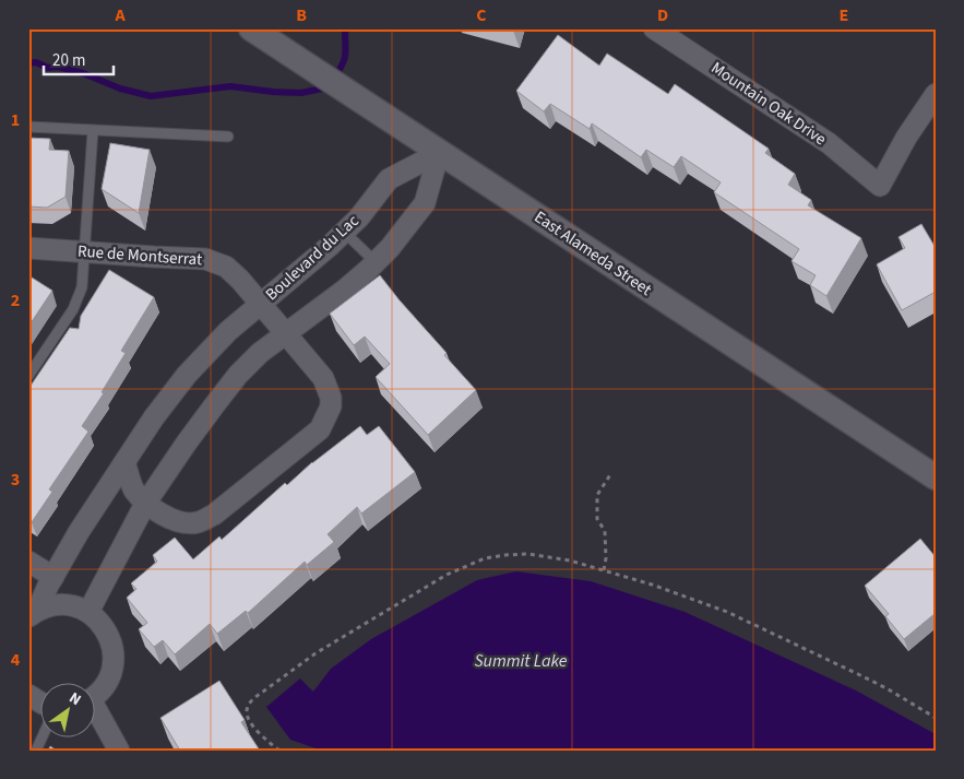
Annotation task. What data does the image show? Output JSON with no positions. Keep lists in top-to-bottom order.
{
  "streets": {
    "street": [
      "Mountain Oak Drive",
      "East Alameda Street",
      "Rue de Montserrat",
      "Boulevard du Lac"
    ]
  },
  "crossings": [
    ["East Alameda Street", "Boulevard du Lac"],
    ["Rue de Montserrat", "Boulevard du Lac"]
  ],
  "water": ["Summit Lake"],
  "scale_bar": "20 m",
  "north": "top right",
  "grid": {
    "columns": [
      "A",
      "B",
      "C",
      "D",
      "E"
    ],
    "rows": [
      "1",
      "2",
      "3",
      "4"
    ]
  }
}
